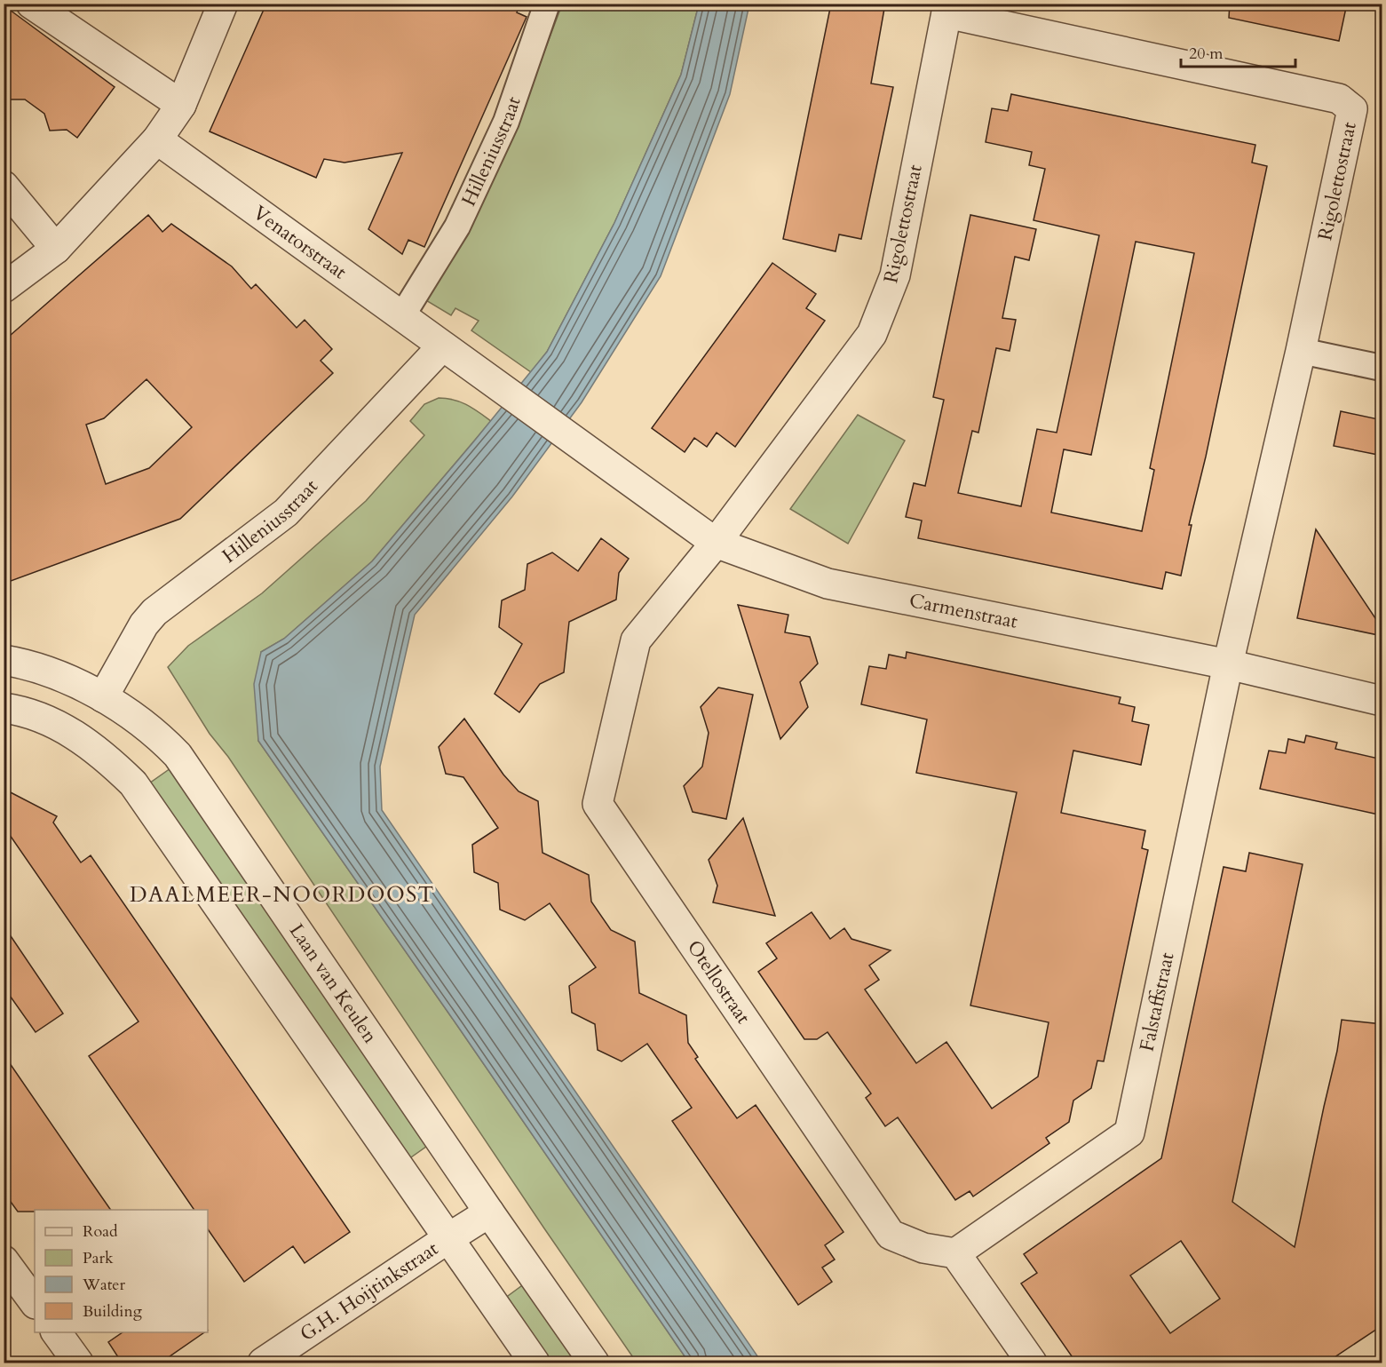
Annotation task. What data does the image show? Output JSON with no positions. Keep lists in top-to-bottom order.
{
  "streets": {
    "street": [
      "Hilleniusstraat",
      "Rigolettostraat",
      "Venatorstraat",
      "Carmenstraat",
      "Otellostraat",
      "Laan van Keulen",
      "Falstaffstraat",
      "G.H. Hoijtinkstraat"
    ]
  },
  "crossings": [
    ["Hilleniusstraat", "Venatorstraat"],
    ["Hilleniusstraat", "Carmenstraat"],
    ["Hilleniusstraat", "Laan van Keulen"],
    ["Rigolettostraat", "Carmenstraat"],
    ["Rigolettostraat", "Otellostraat"],
    ["Rigolettostraat", "Falstaffstraat"],
    ["Venatorstraat", "Carmenstraat"],
    ["Carmenstraat", "Otellostraat"],
    ["Carmenstraat", "Falstaffstraat"],
    ["Otellostraat", "Falstaffstraat"]
  ],
  "districts": ["DAALMEER-NOORDOOST"],
  "legend": [
    "Road",
    "Park",
    "Water",
    "Building"
  ],
  "scale_bar": "20 m"
}
